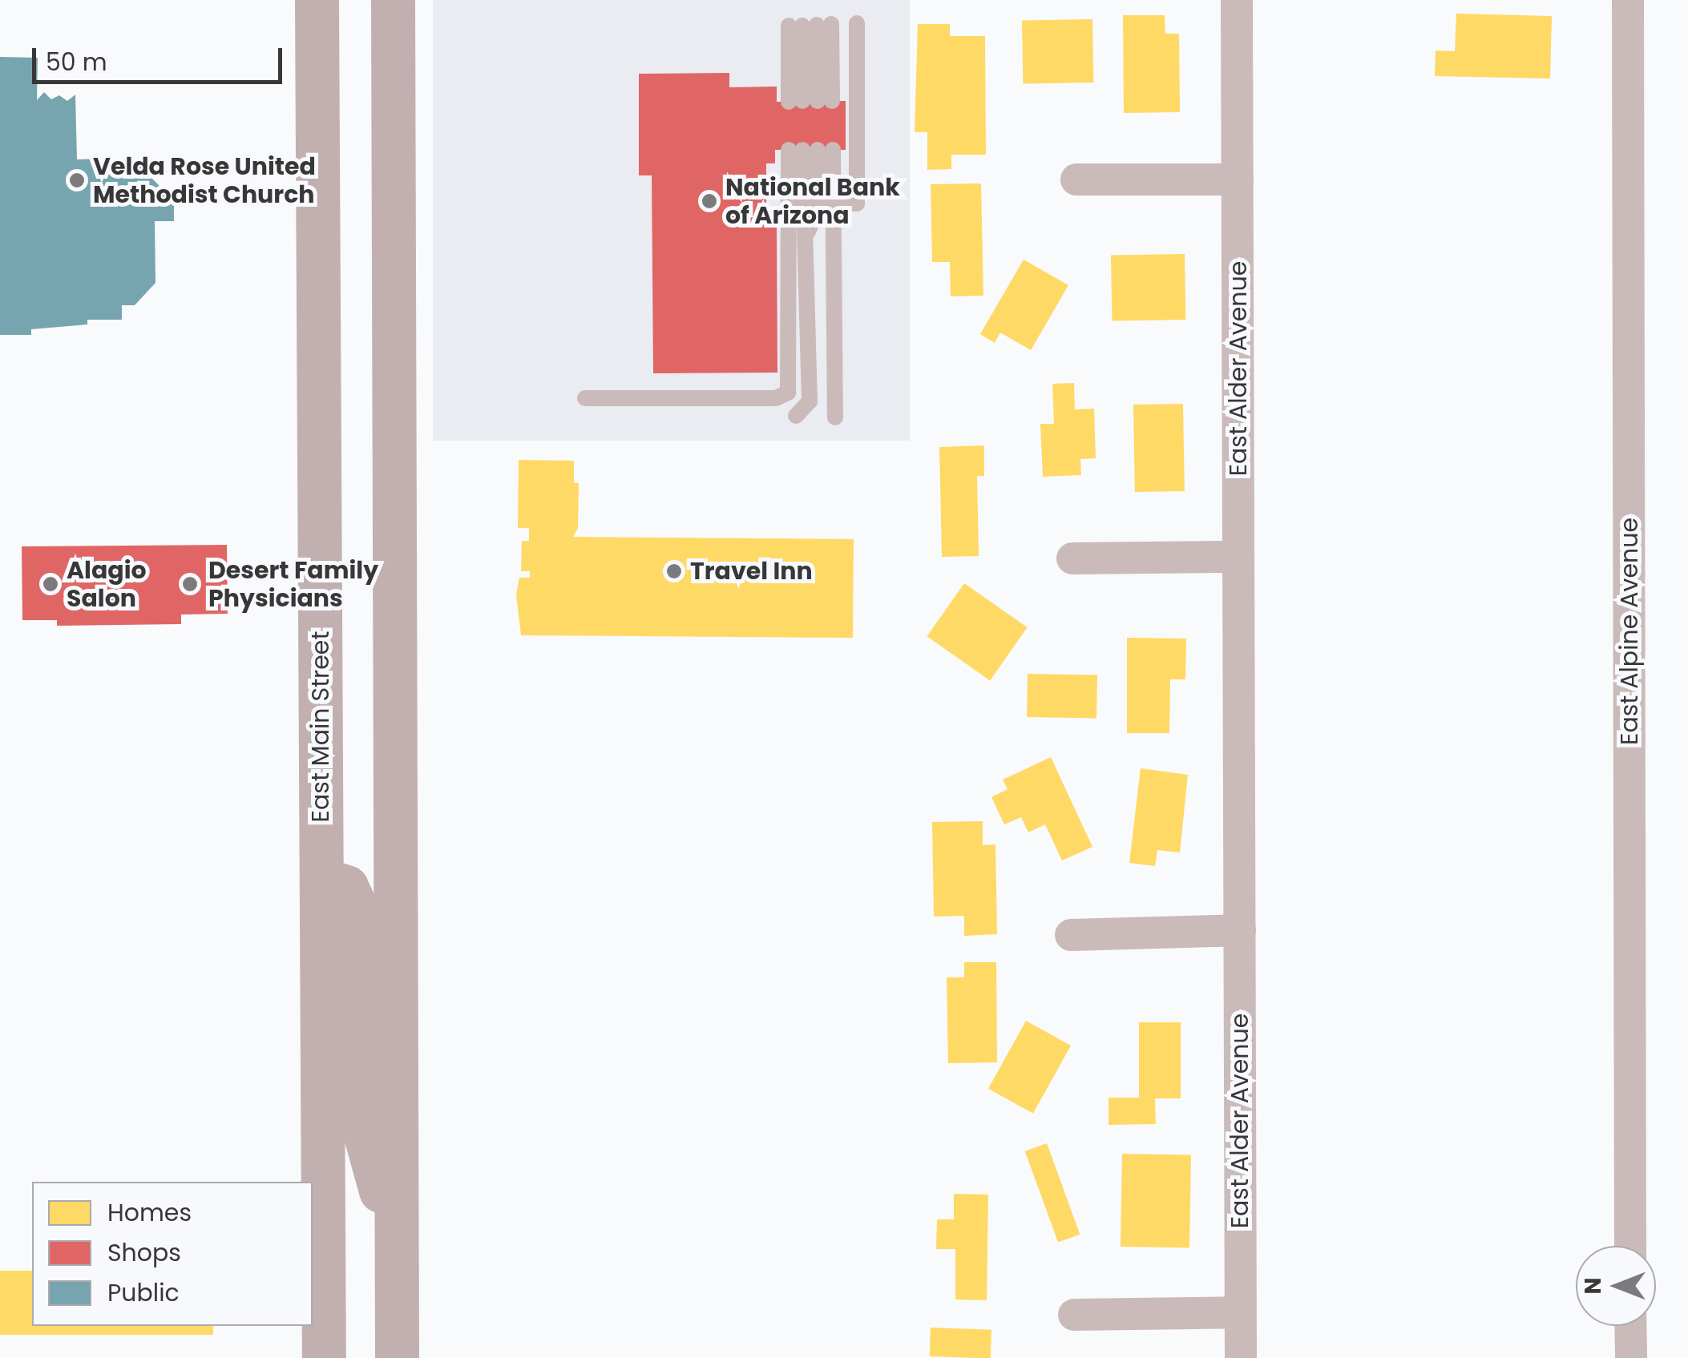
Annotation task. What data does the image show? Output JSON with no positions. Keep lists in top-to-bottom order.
{
  "streets": {
    "main road": ["East Main Street"],
    "street": ["East Alder Avenue", "East Alpine Avenue"]
  },
  "places": [
    "Velda Rose United Methodist Church",
    "National Bank of Arizona",
    "Travel Inn",
    "Alagio Salon",
    "Desert Family Physicians"
  ],
  "legend": ["Homes", "Shops", "Public"],
  "scale_bar": "50 m",
  "north": "left"
}
